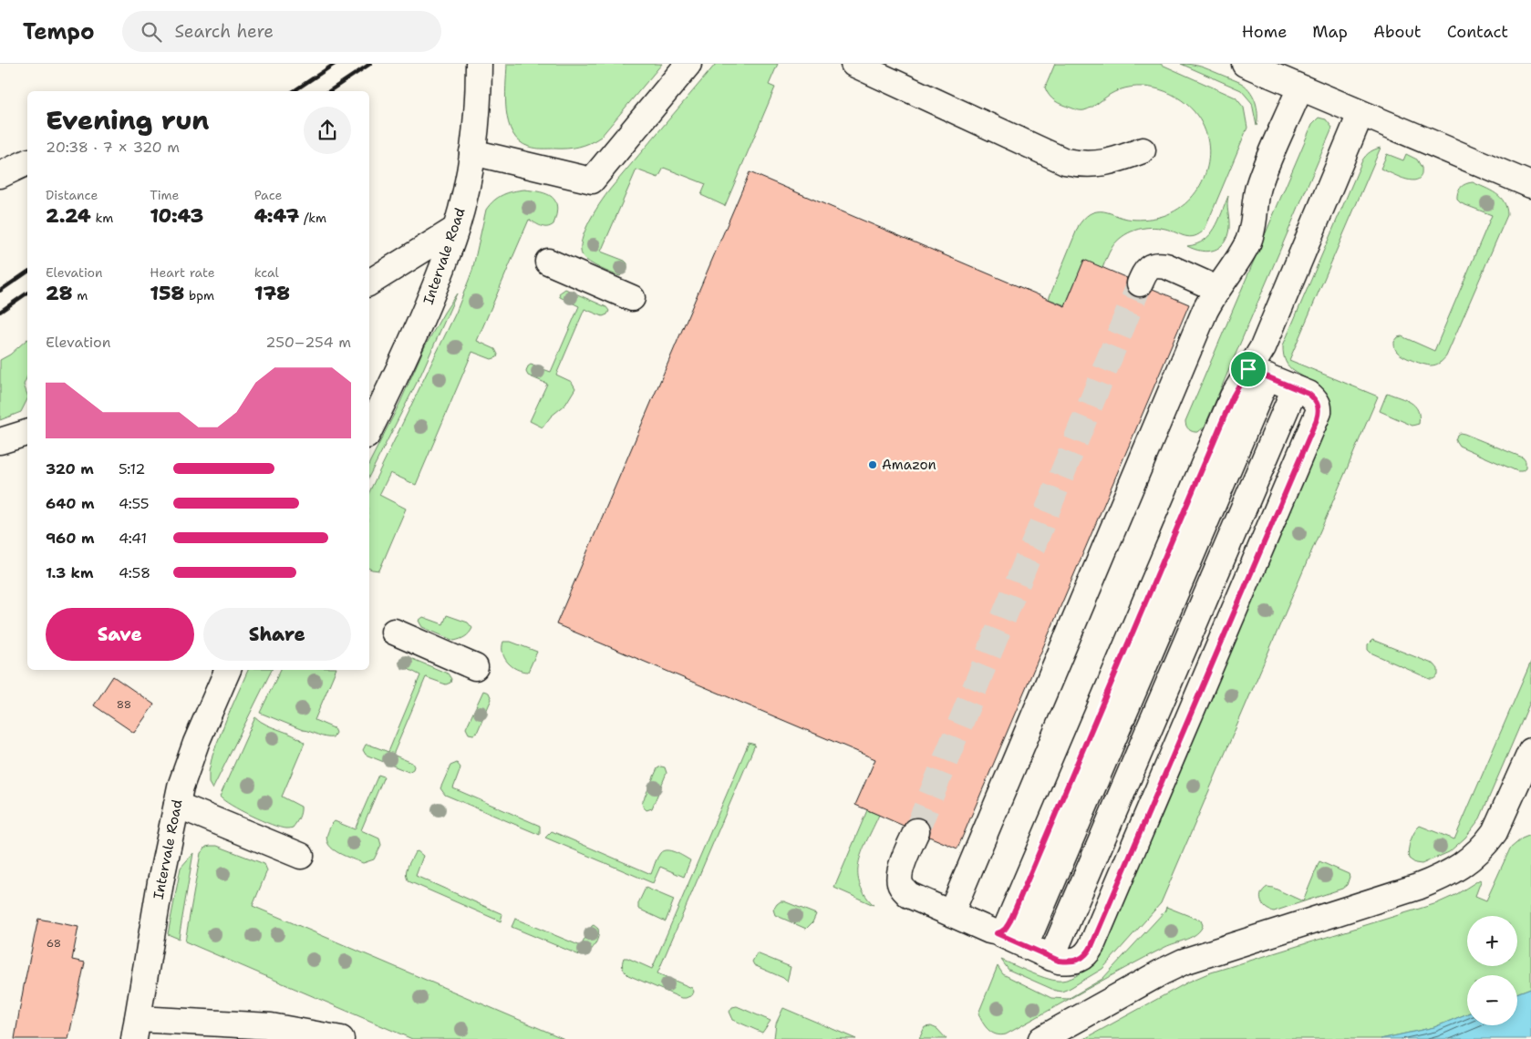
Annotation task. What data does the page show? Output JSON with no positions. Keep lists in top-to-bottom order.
{
  "streets": {
    "main road": ["Intervale Road"]
  },
  "places": ["Amazon"],
  "house_numbers": ["88", "68"],
  "page": {
    "header": "Tempo",
    "search": "Search here",
    "nav": [
      "Home",
      "Map",
      "About",
      "Contact"
    ],
    "heading": ["Evening run", "20:38 · 7 × 320 m"],
    "stats": [
      ["Distance", "2.24 km"],
      ["Time", "10:43"],
      ["Pace", "4:47 /km"],
      ["Elevation", "28 m"],
      ["Heart rate", "158 bpm"],
      ["kcal", "178"]
    ],
    "chart": ["Elevation", "250–254 m"],
    "list": [
      {
        "name": "320 m",
        "note": "5:12"
      },
      {
        "name": "640 m",
        "note": "4:55"
      },
      {
        "name": "960 m",
        "note": "4:41"
      },
      {
        "name": "1.3 km",
        "note": "4:58"
      }
    ],
    "buttons": ["Save", "Share"],
    "map_buttons": ["+", "−"]
  }
}
